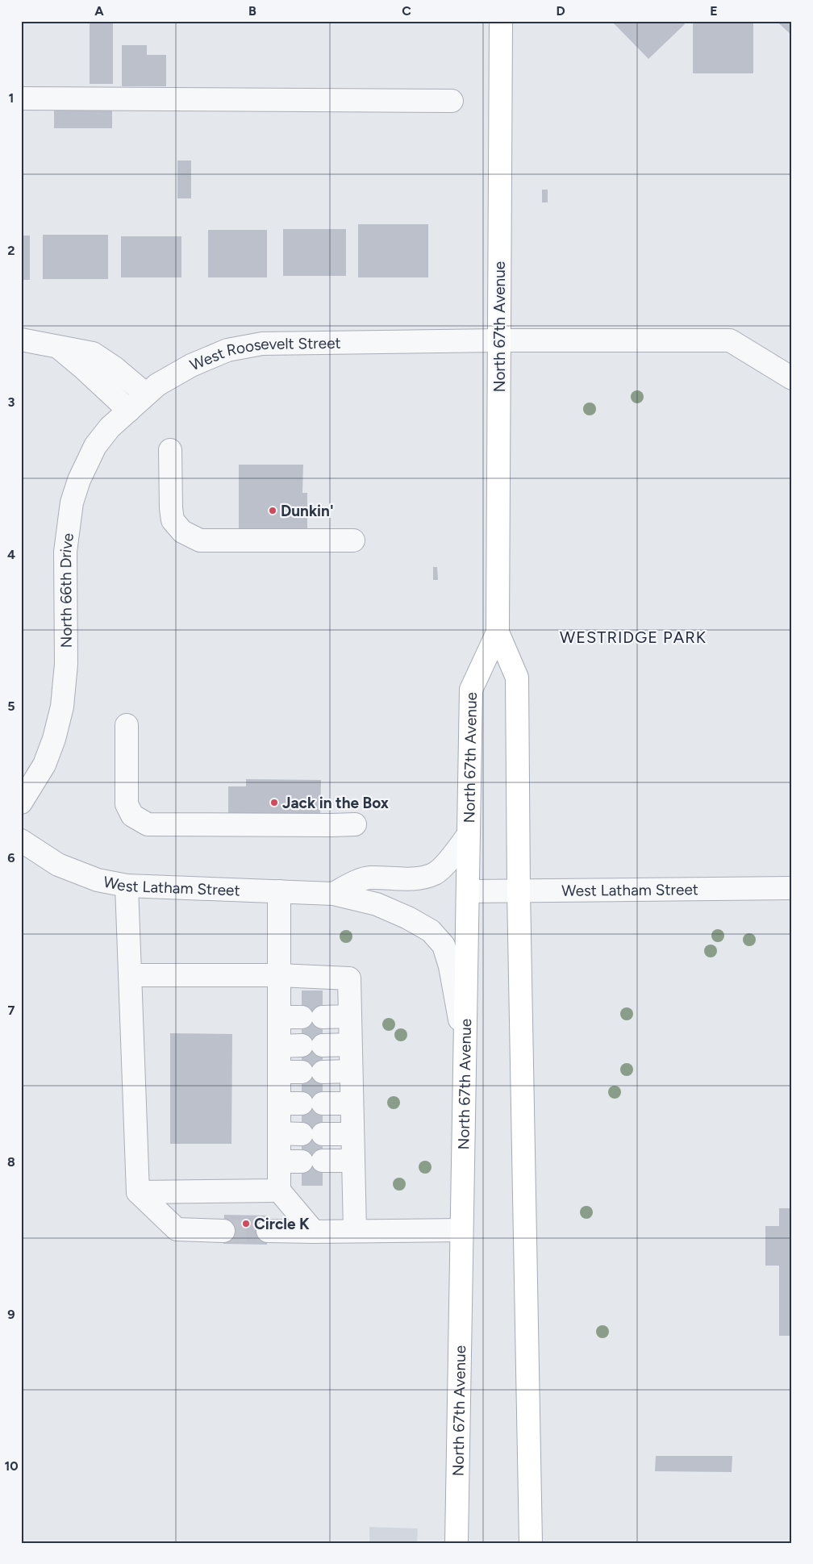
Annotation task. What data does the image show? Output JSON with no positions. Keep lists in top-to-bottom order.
{
  "streets": {
    "main road": ["North 67th Avenue"],
    "street": ["West Roosevelt Street", "North 66th Drive", "West Latham Street"]
  },
  "crossings": [
    ["North 67th Avenue", "West Roosevelt Street"],
    ["North 67th Avenue", "West Latham Street"],
    ["West Roosevelt Street", "North 66th Drive"]
  ],
  "districts": ["WESTRIDGE PARK"],
  "places": ["Dunkin'", "Jack in the Box", "Circle K"],
  "grid": {
    "columns": [
      "A",
      "B",
      "C",
      "D",
      "E"
    ],
    "rows": [
      "1",
      "2",
      "3",
      "4",
      "5",
      "6",
      "7",
      "8",
      "9",
      "10"
    ]
  }
}
